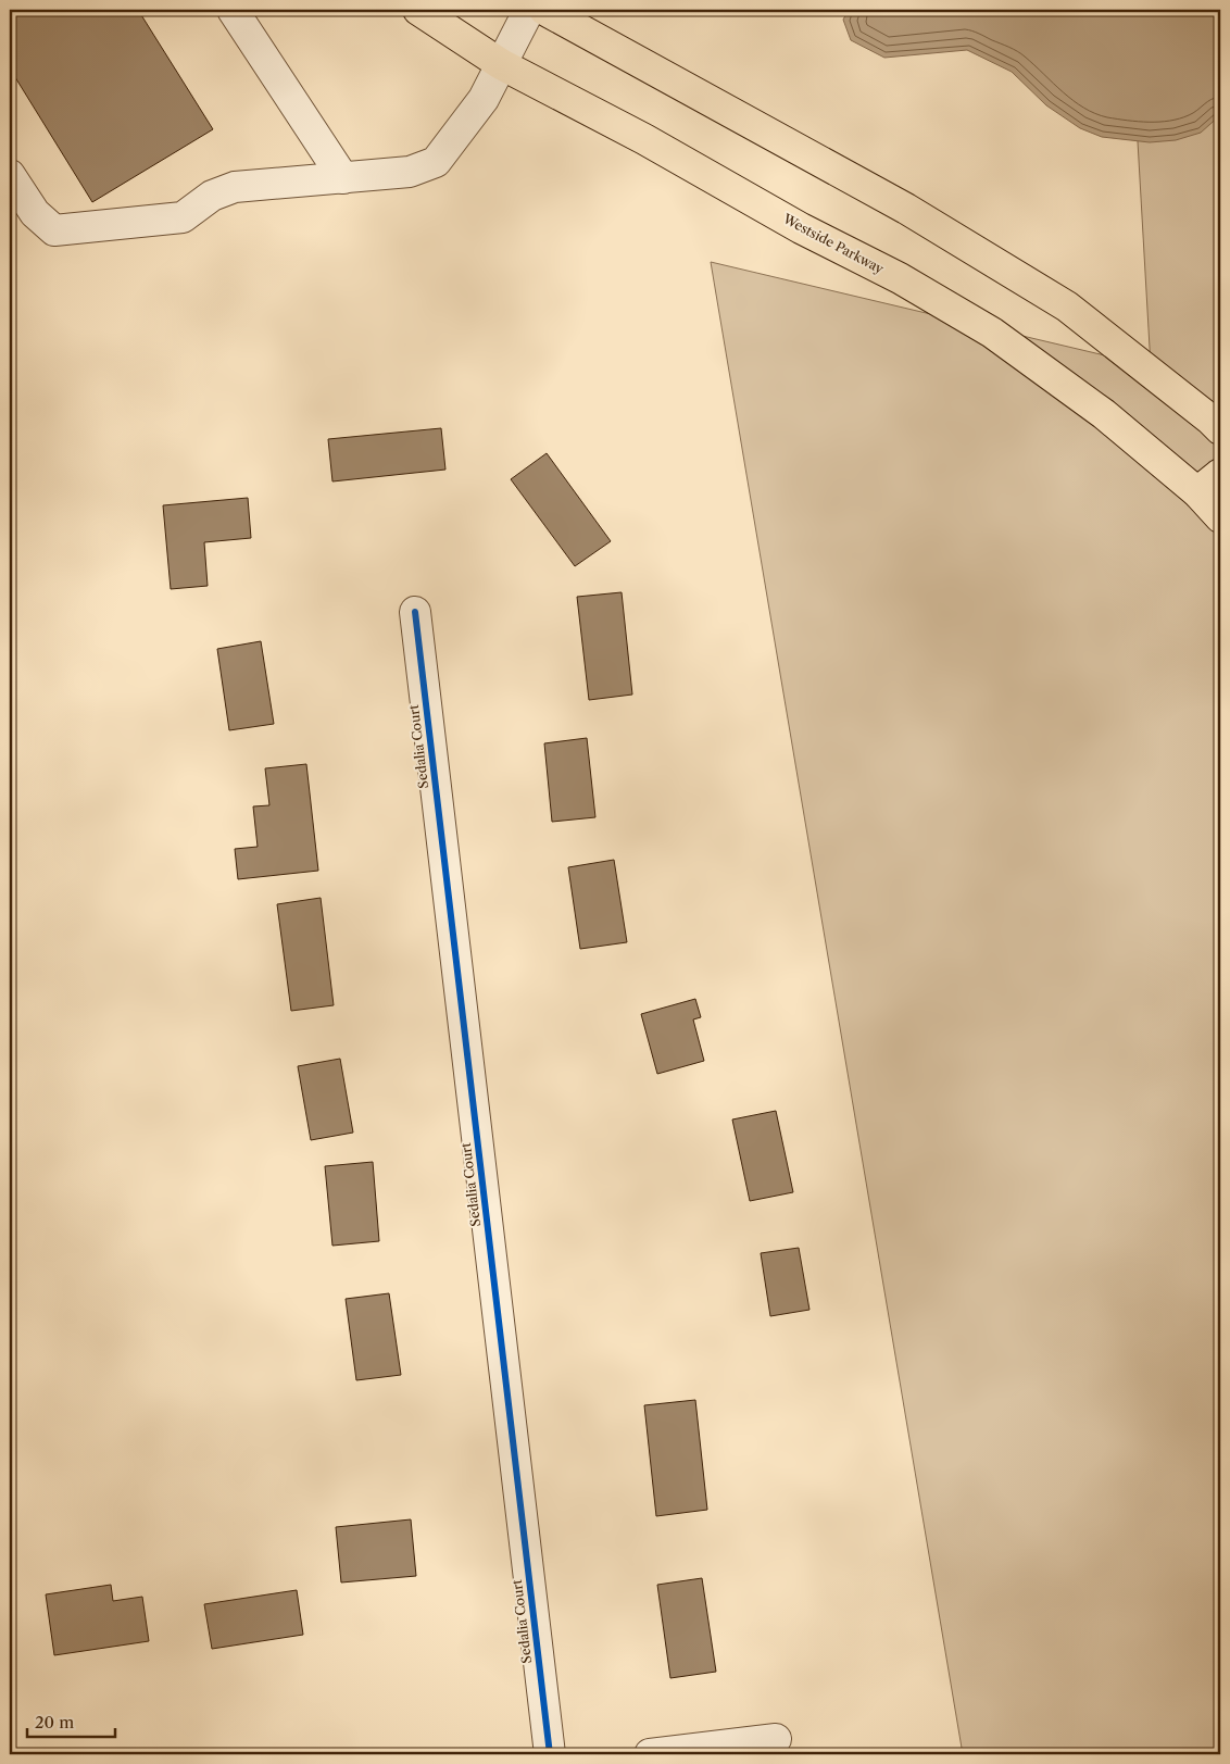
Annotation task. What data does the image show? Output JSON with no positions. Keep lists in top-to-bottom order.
{
  "streets": {
    "main road": ["Westside Parkway"],
    "street": ["Sedalia Court"]
  },
  "scale_bar": "20 m"
}
